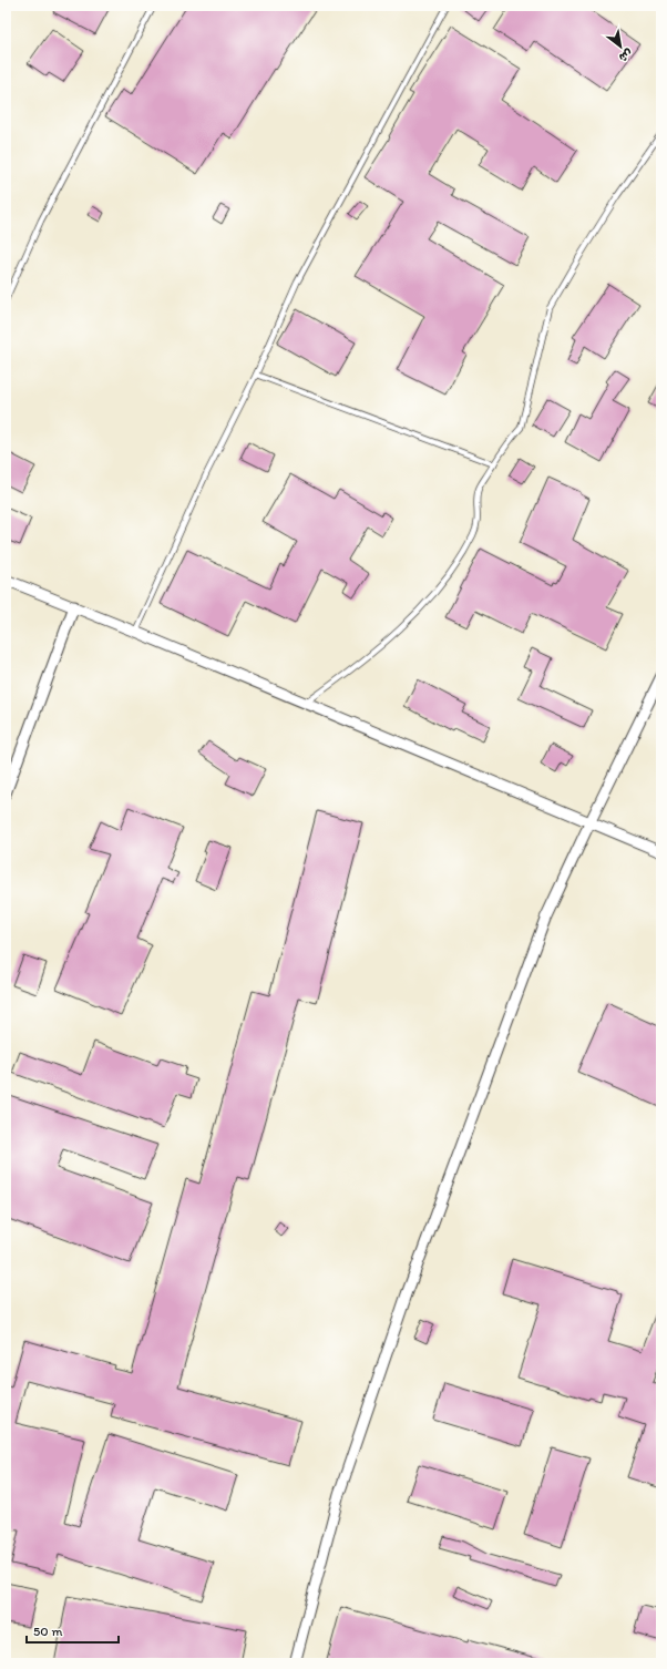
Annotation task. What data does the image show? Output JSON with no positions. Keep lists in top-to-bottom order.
{
  "scale_bar": "50 m",
  "north": "bottom right"
}
